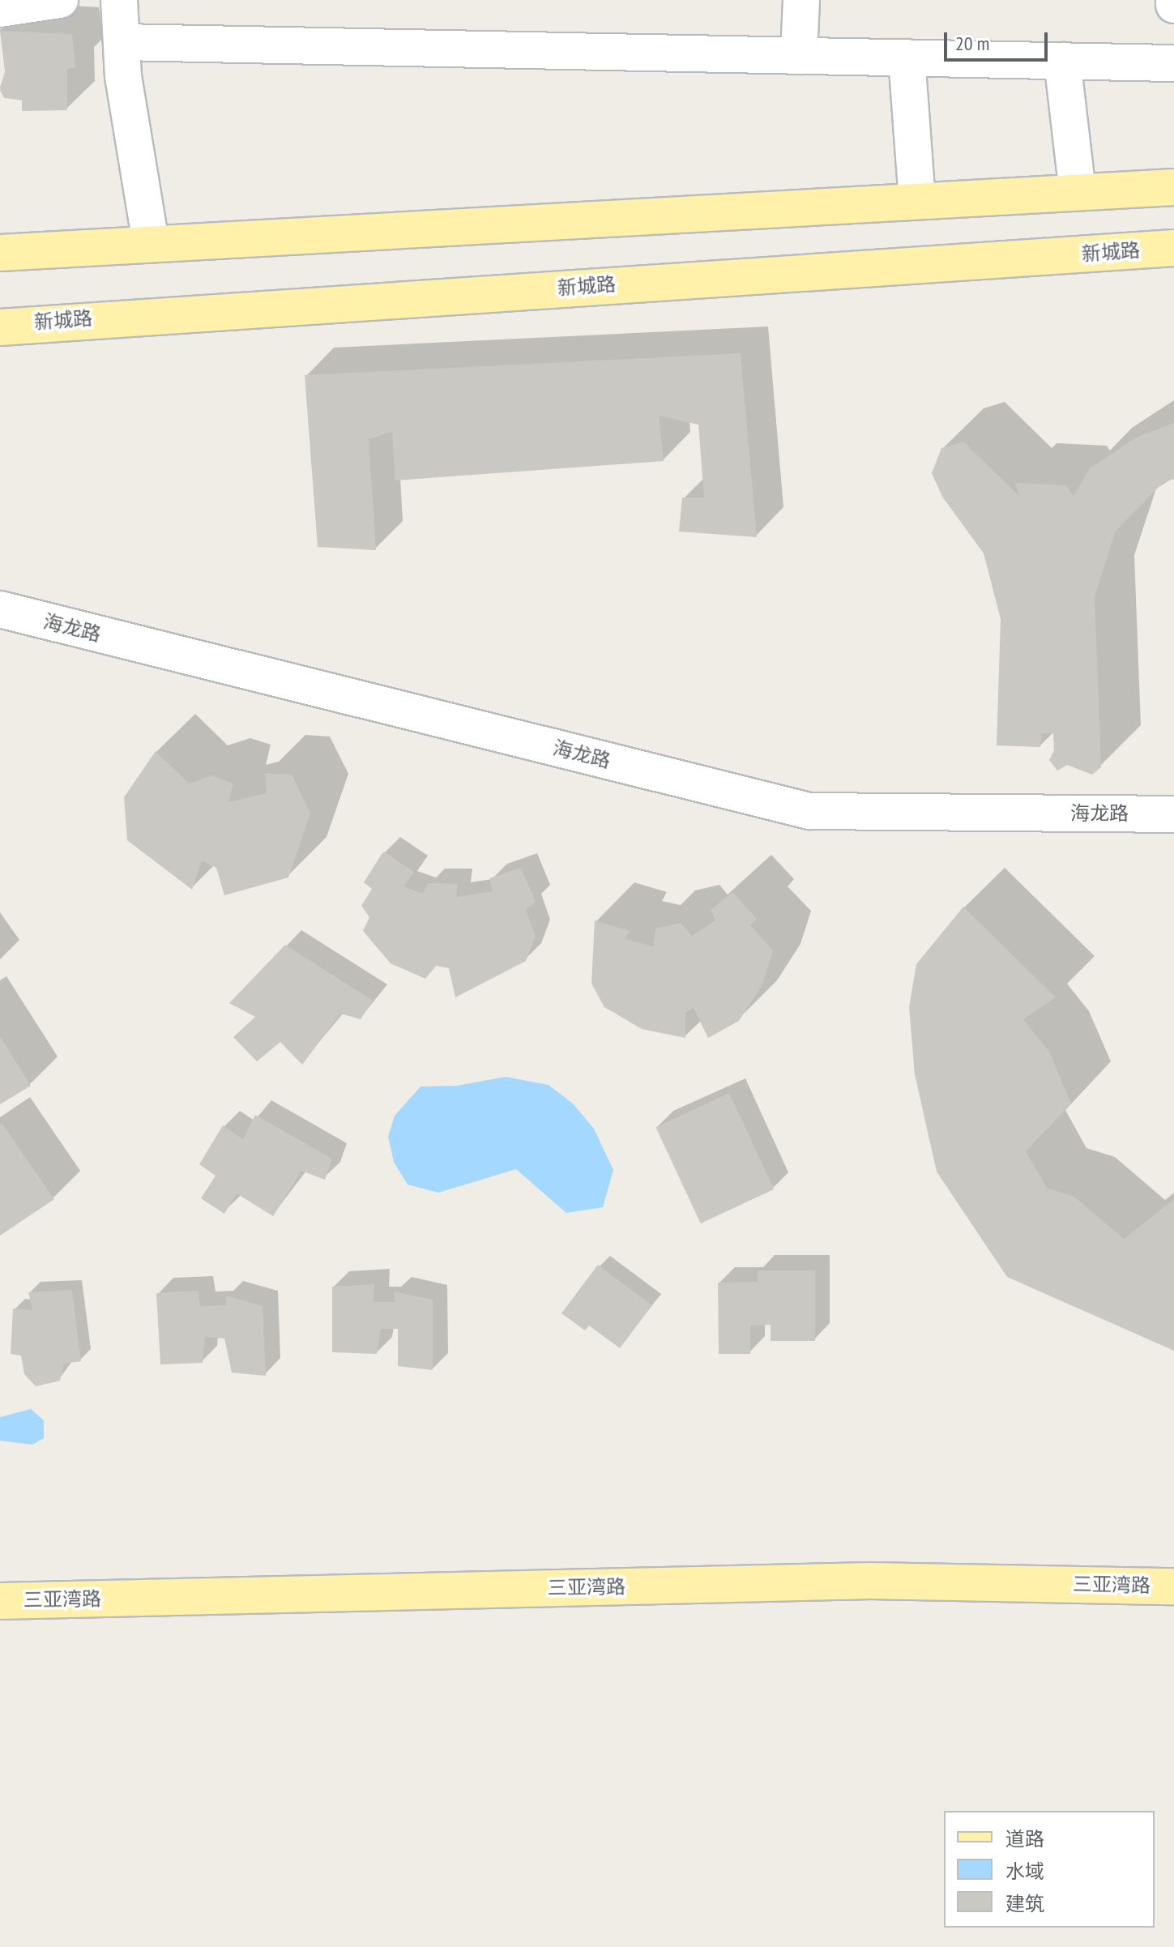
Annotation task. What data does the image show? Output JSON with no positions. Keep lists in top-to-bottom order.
{
  "streets": {
    "main road": ["新城路", "三亚湾路"],
    "street": ["海龙路"]
  },
  "legend": ["道路", "水域", "建筑"],
  "scale_bar": "20 m"
}
